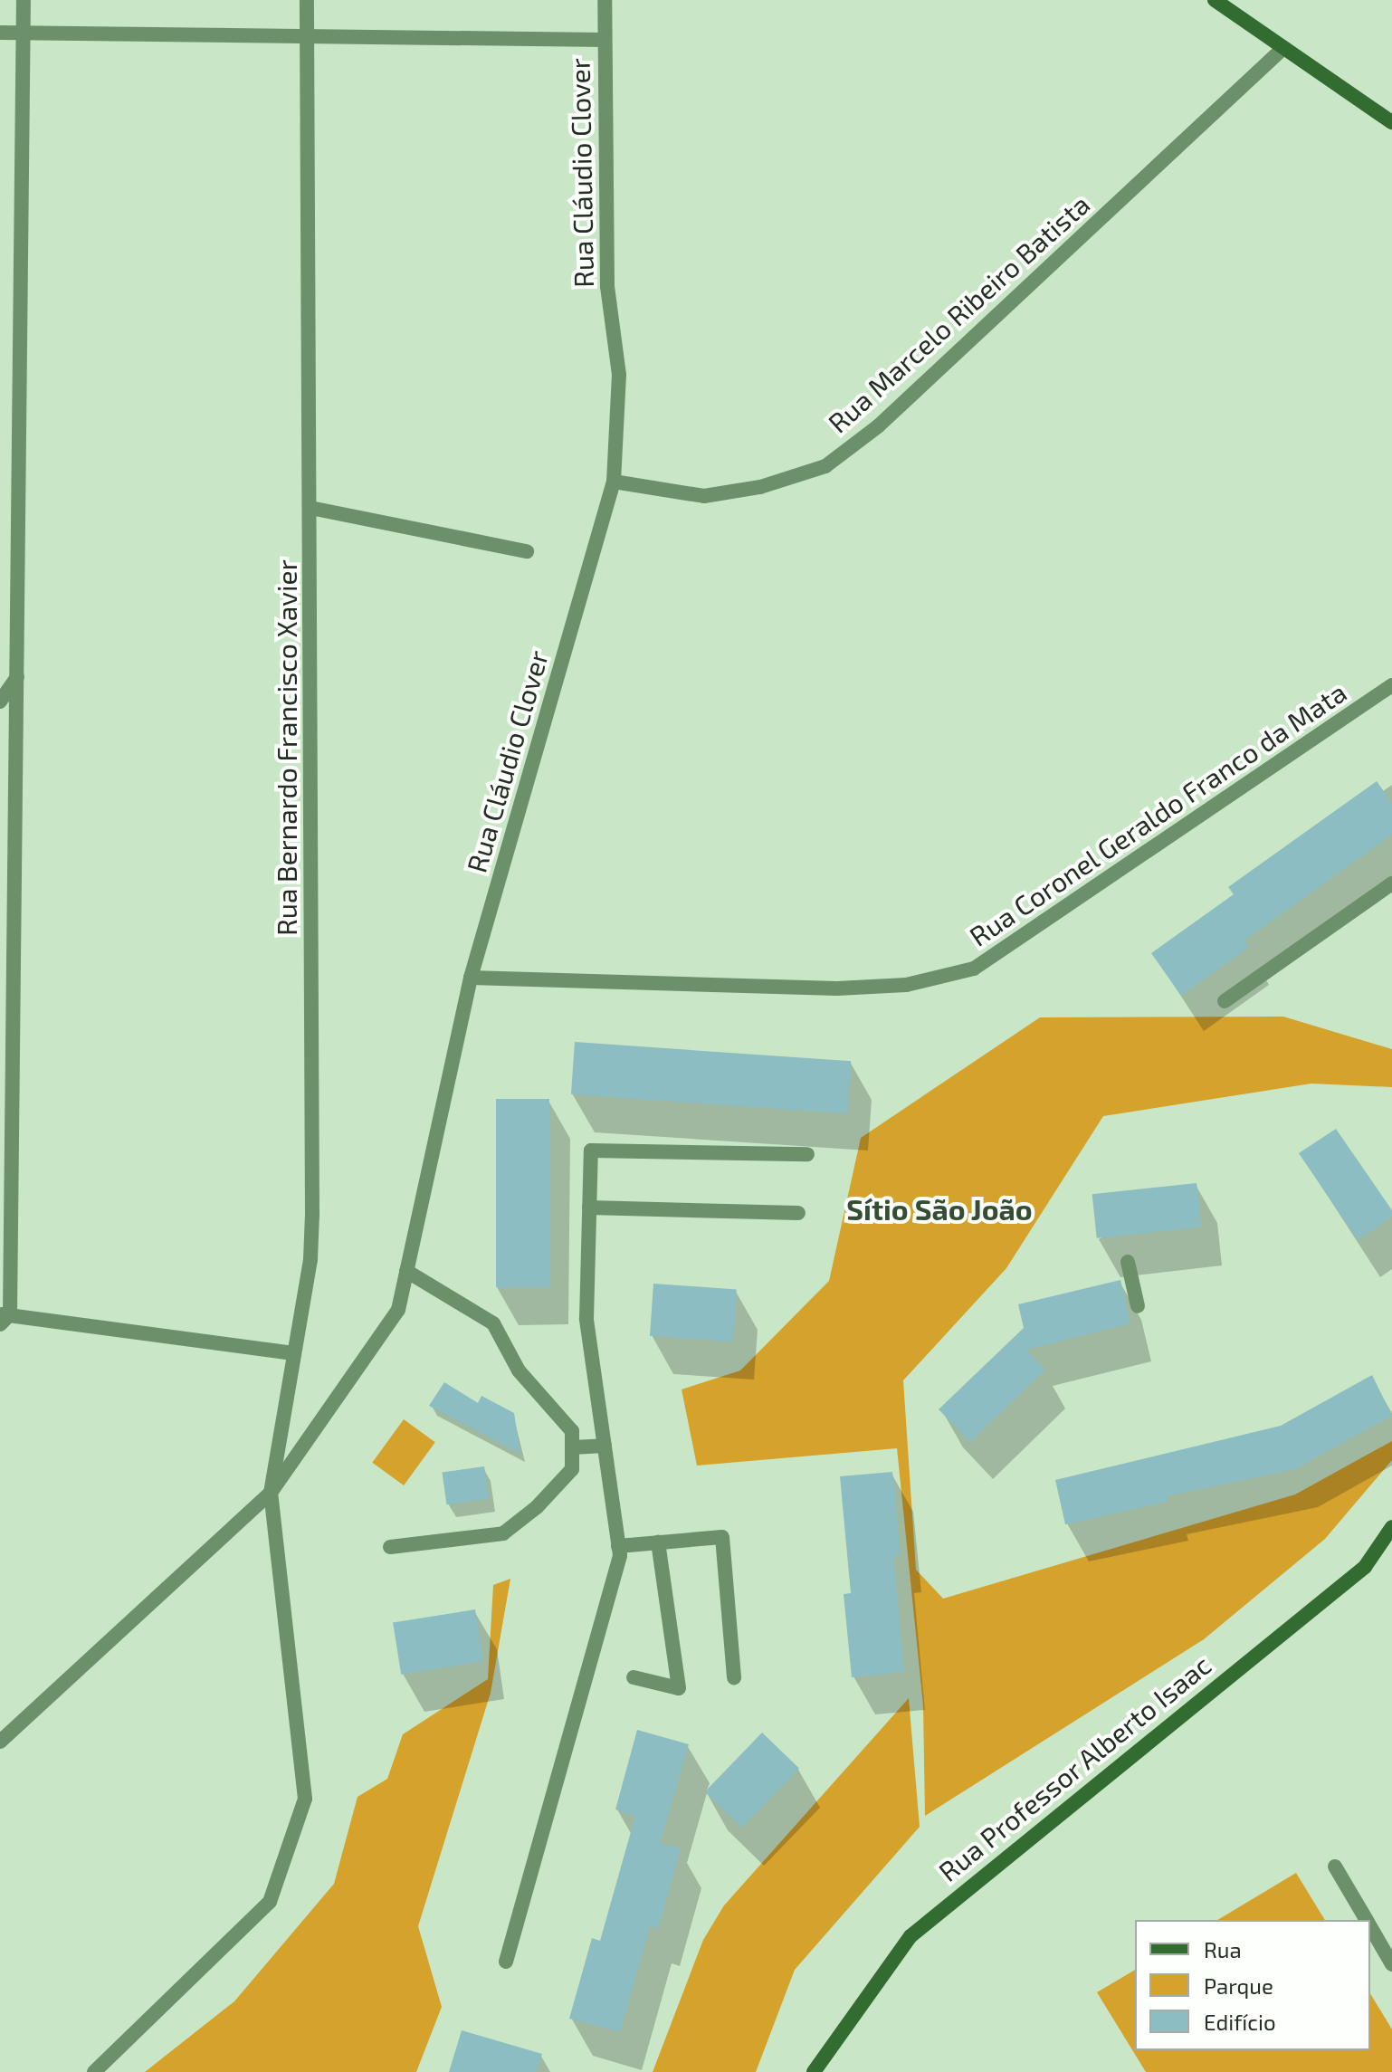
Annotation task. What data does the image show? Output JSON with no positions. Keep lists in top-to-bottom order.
{
  "streets": {
    "main road": ["Rua Professor Alberto Isaac"],
    "street": [
      "Rua Cláudio Clover",
      "Rua Marcelo Ribeiro Batista",
      "Rua Bernardo Francisco Xavier",
      "Rua Coronel Geraldo Franco da Mata"
    ]
  },
  "crossings": [
    ["Rua Cláudio Clover", "Rua Marcelo Ribeiro Batista"],
    ["Rua Cláudio Clover", "Rua Bernardo Francisco Xavier"],
    ["Rua Cláudio Clover", "Rua Coronel Geraldo Franco da Mata"]
  ],
  "districts": ["Sítio São João"],
  "legend": ["Rua", "Parque", "Edifício"]
}
